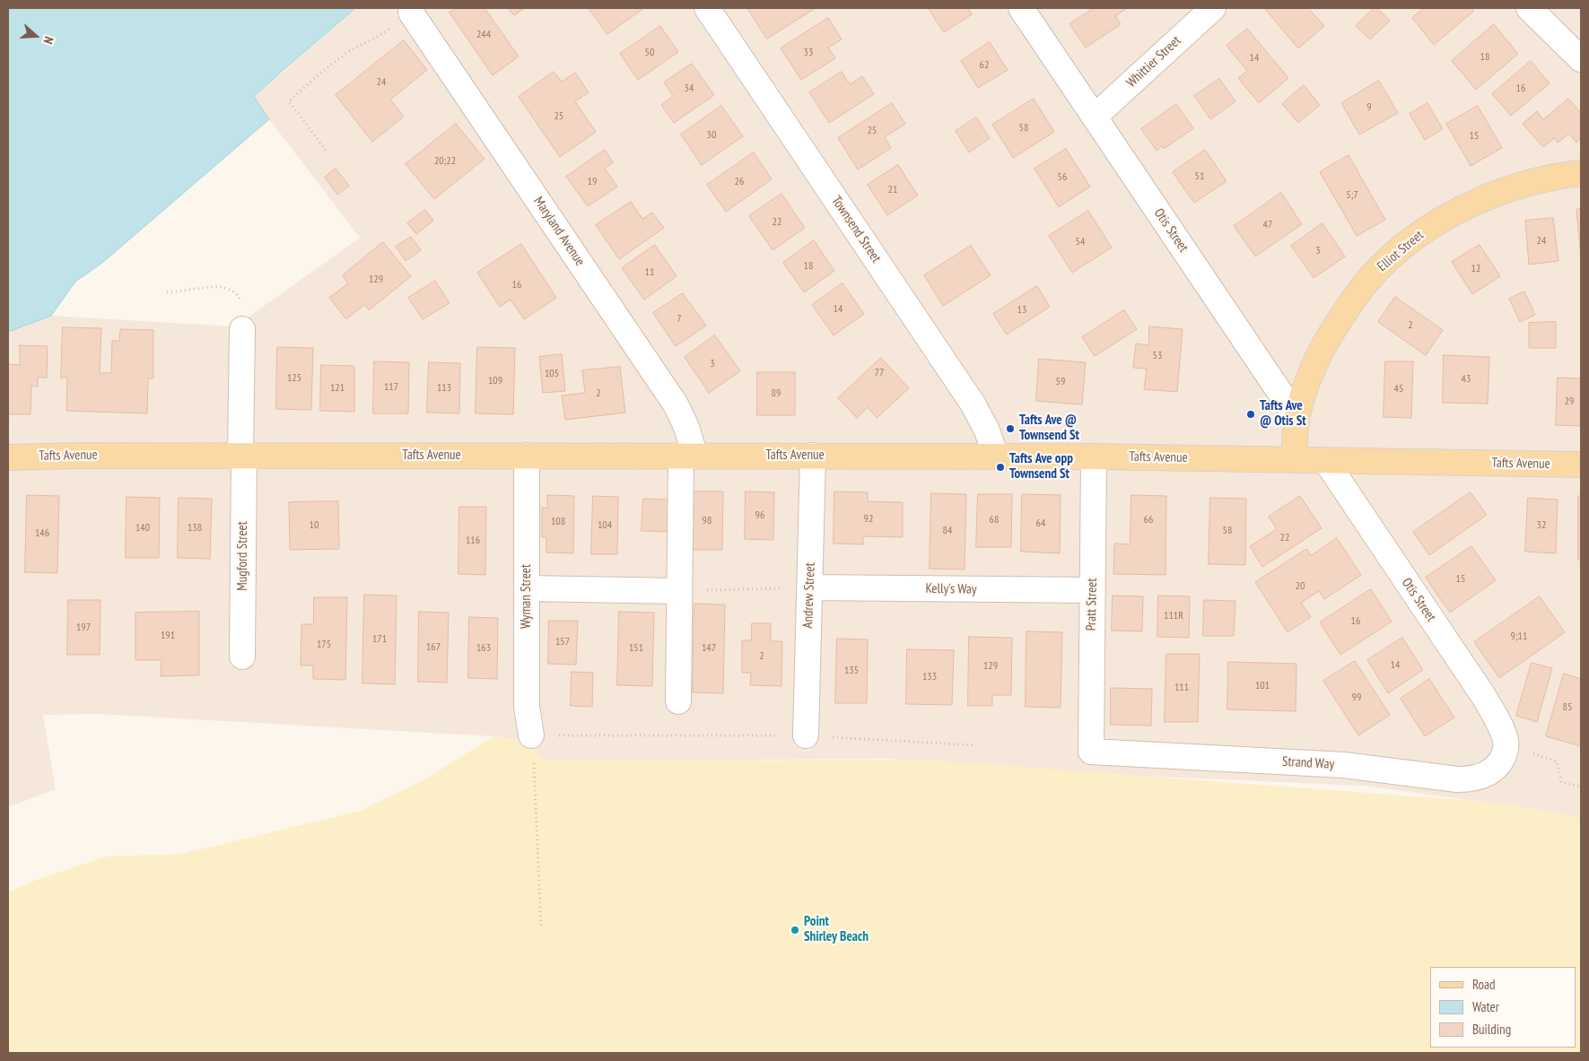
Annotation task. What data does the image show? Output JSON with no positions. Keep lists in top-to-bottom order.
{
  "streets": {
    "main road": ["Elliot Street", "Tafts Avenue"],
    "street": [
      "Whittier Street",
      "Townsend Street",
      "Otis Street",
      "Maryland Avenue",
      "Mugford Street",
      "Kelly's Way",
      "Andrew Street",
      "Wyman Street",
      "Pratt Street",
      "Strand Way"
    ]
  },
  "crossings": [
    ["Whittier Street", "Otis Street"],
    ["Townsend Street", "Tafts Avenue"],
    ["Otis Street", "Elliot Street"],
    ["Otis Street", "Tafts Avenue"],
    ["Otis Street", "Strand Way"],
    ["Maryland Avenue", "Tafts Avenue"],
    ["Tafts Avenue", "Mugford Street"],
    ["Tafts Avenue", "Andrew Street"],
    ["Tafts Avenue", "Wyman Street"],
    ["Tafts Avenue", "Pratt Street"],
    ["Kelly's Way", "Andrew Street"],
    ["Kelly's Way", "Pratt Street"],
    ["Pratt Street", "Strand Way"]
  ],
  "places": [
    "Tafts Ave @ Otis St",
    "Tafts Ave @ Townsend St",
    "Tafts Ave opp Townsend St",
    "Point Shirley Beach"
  ],
  "house_numbers": [
    "244",
    "50",
    "33",
    "18",
    "14",
    "62",
    "24",
    "34",
    "16",
    "9",
    "25",
    "58",
    "25",
    "30",
    "15",
    "20;22",
    "51",
    "56",
    "19",
    "26",
    "21",
    "5;7",
    "22",
    "47",
    "24",
    "54",
    "3",
    "18",
    "12",
    "11",
    "129",
    "16",
    "14",
    "13",
    "7",
    "2",
    "53",
    "3",
    "77",
    "105",
    "125",
    "43",
    "109",
    "59",
    "117",
    "121",
    "113",
    "45",
    "2",
    "89",
    "29",
    "96",
    "92",
    "68",
    "66",
    "98",
    "108",
    "64",
    "10",
    "104",
    "32",
    "140",
    "138",
    "84",
    "58",
    "146",
    "22",
    "116",
    "15",
    "20",
    "111R",
    "16",
    "197",
    "191",
    "9;11",
    "171",
    "157",
    "175",
    "167",
    "163",
    "151",
    "147",
    "2",
    "14",
    "129",
    "135",
    "133",
    "101",
    "111",
    "99",
    "85"
  ],
  "legend": ["Road", "Water", "Building"],
  "north": "right"
}
